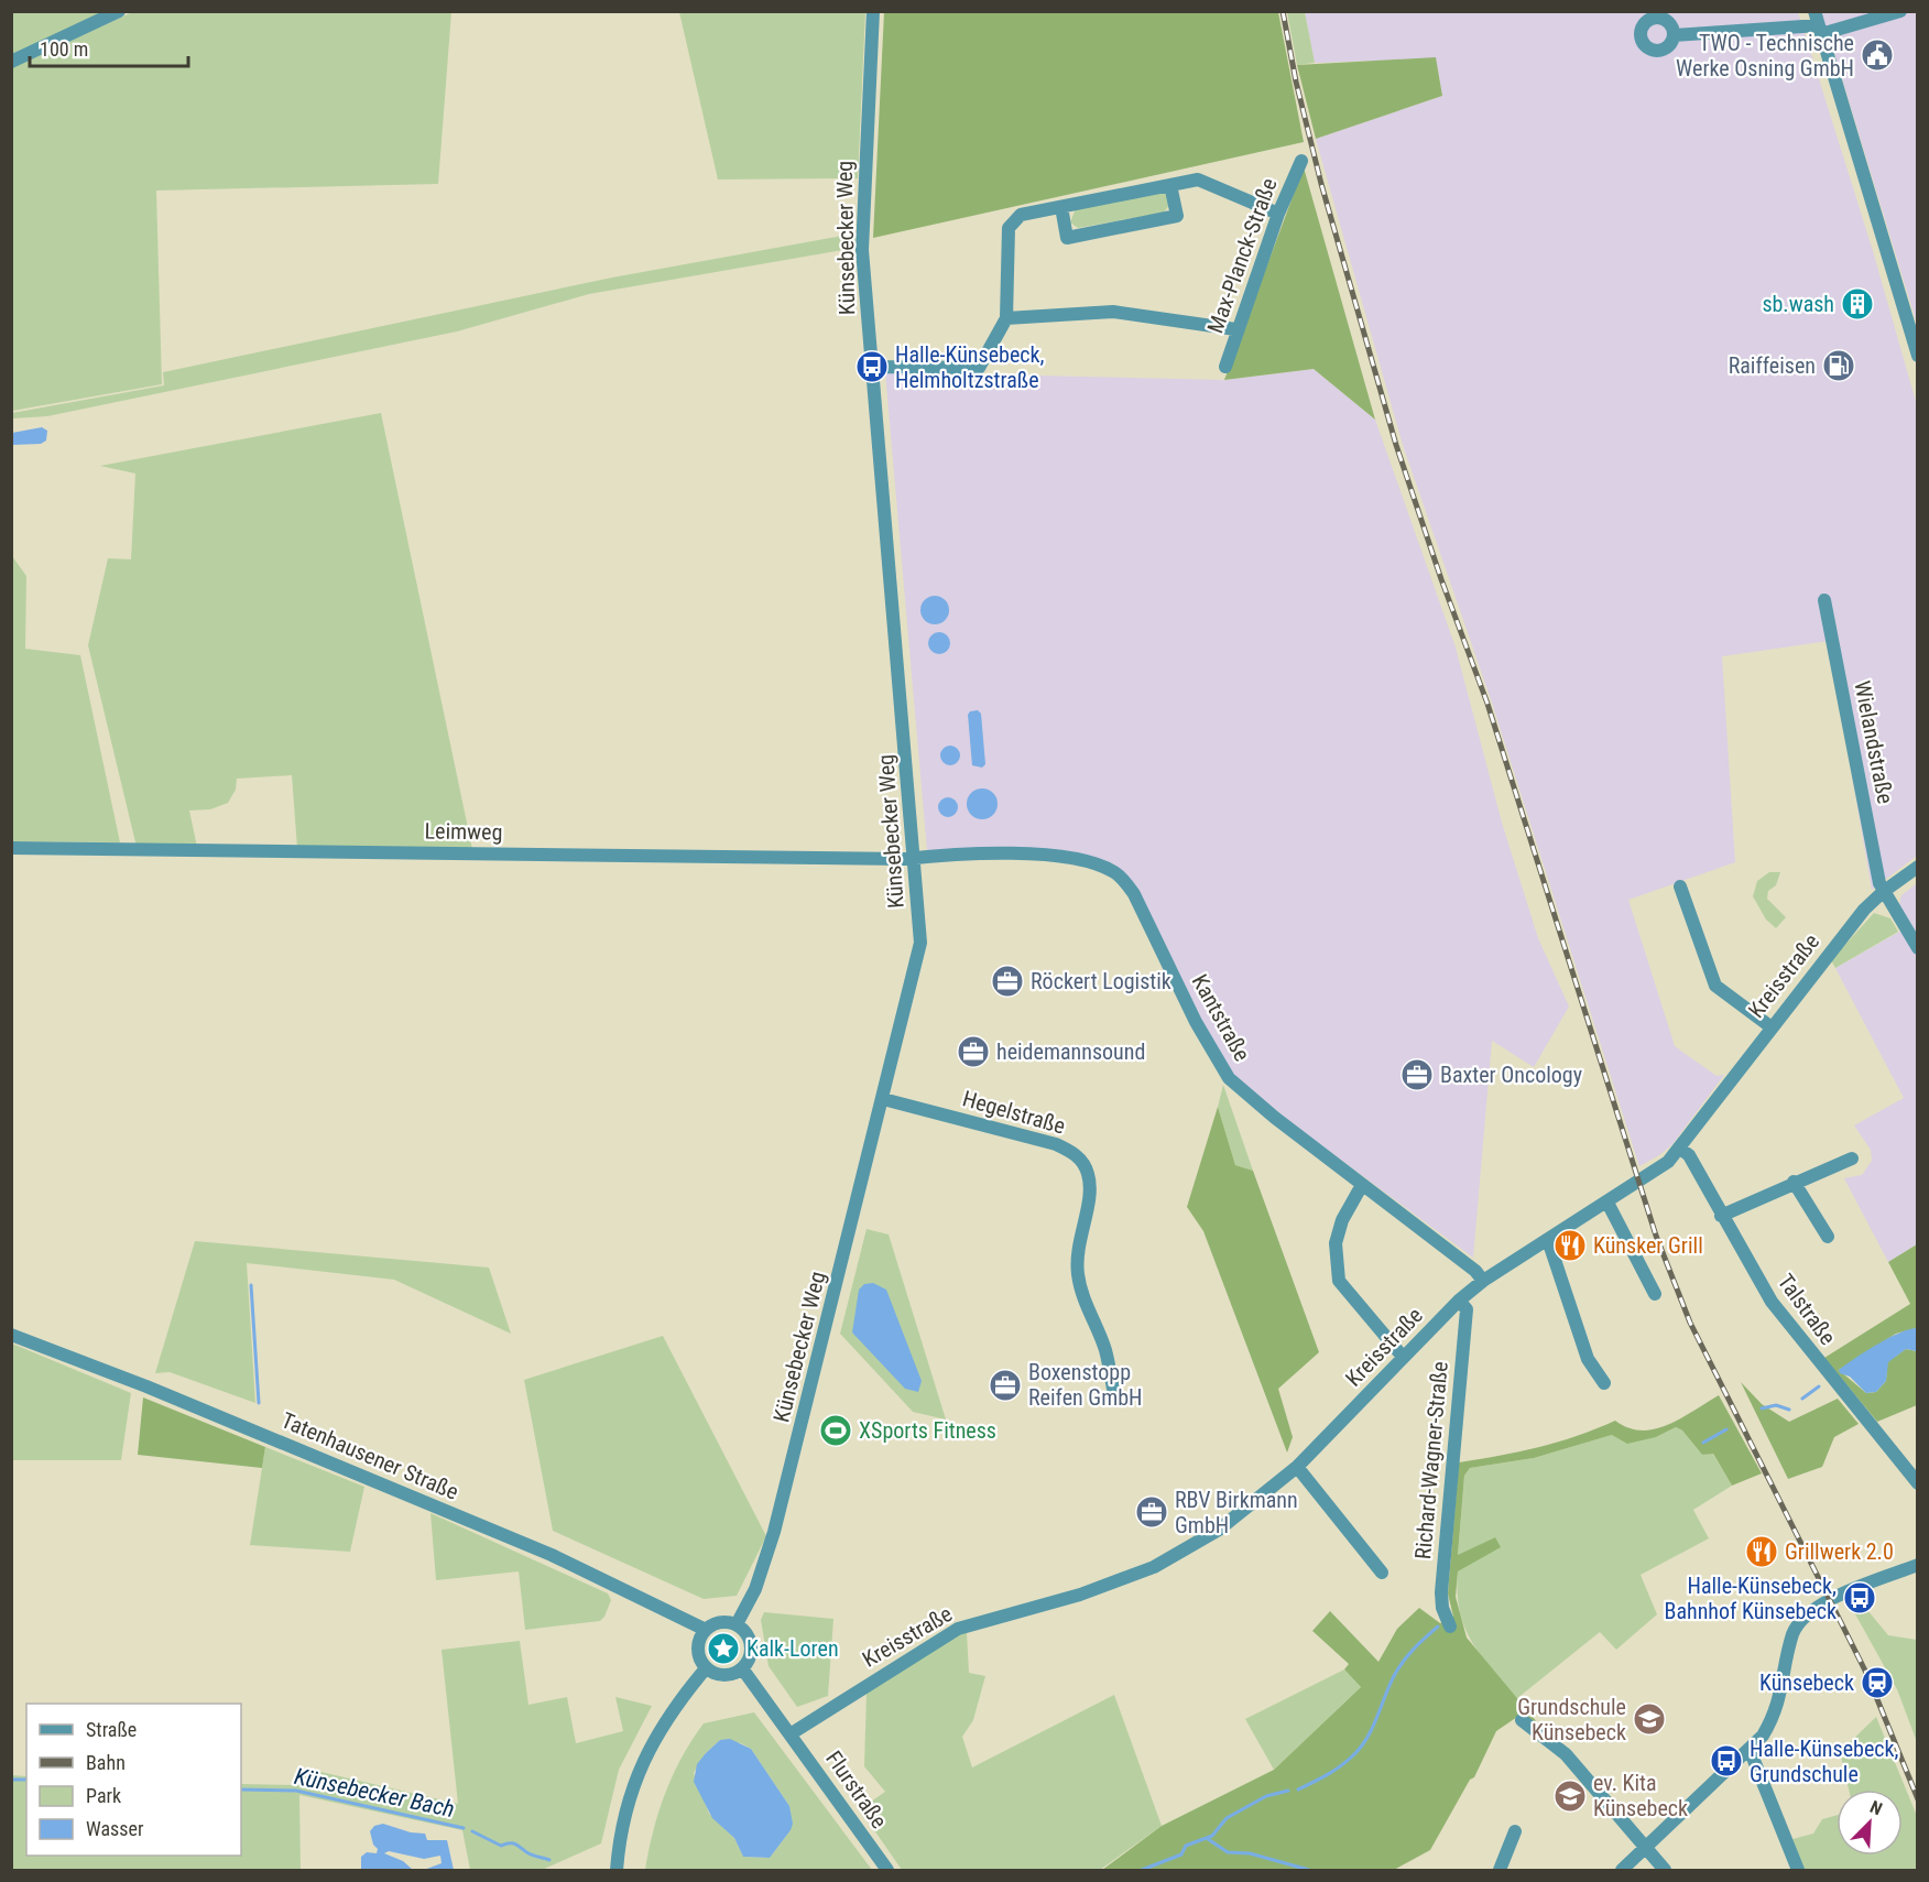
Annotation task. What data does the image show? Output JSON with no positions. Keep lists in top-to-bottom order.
{
  "streets": {
    "street": [
      "Künsebecker Weg",
      "Max-Planck-Straße",
      "Wielandstraße",
      "Leimweg",
      "Kreisstraße",
      "Kantstraße",
      "Hegelstraße",
      "Talstraße",
      "Tatenhausener Straße",
      "Richard-Wagner-Straße",
      "Flurstraße"
    ]
  },
  "crossings": [
    ["Künsebecker Weg", "Leimweg"],
    ["Künsebecker Weg", "Kantstraße"],
    ["Künsebecker Weg", "Hegelstraße"],
    ["Künsebecker Weg", "Tatenhausener Straße"],
    ["Wielandstraße", "Kreisstraße"],
    ["Leimweg", "Kantstraße"],
    ["Kreisstraße", "Kantstraße"],
    ["Kreisstraße", "Talstraße"],
    ["Kreisstraße", "Richard-Wagner-Straße"],
    ["Kreisstraße", "Flurstraße"]
  ],
  "water": ["Künsebecker Bach"],
  "places": {
    "public building": ["TWO - Technische Werke Osning GmbH"],
    "building": ["sb.wash"],
    "fuel station": ["Raiffeisen"],
    "bus stop": ["Halle-Künsebeck, Helmholtzstraße", "Halle-Künsebeck, Bahnhof Künsebeck", "Halle-Künsebeck, Grundschule"],
    "office": [
      "Röckert Logistik",
      "heidemannsound",
      "Baxter Oncology",
      "Boxenstopp Reifen GmbH",
      "RBV Birkmann GmbH"
    ],
    "restaurant": ["Künsker Grill", "Grillwerk 2.0"],
    "sports": ["XSports Fitness"],
    "place": ["Kalk-Loren"],
    "station": ["Künsebeck"],
    "school or university": ["Grundschule Künsebeck", "ev. Kita Künsebeck"]
  },
  "legend": [
    "Straße",
    "Bahn",
    "Park",
    "Wasser"
  ],
  "scale_bar": "100 m",
  "north": "top right"
}
